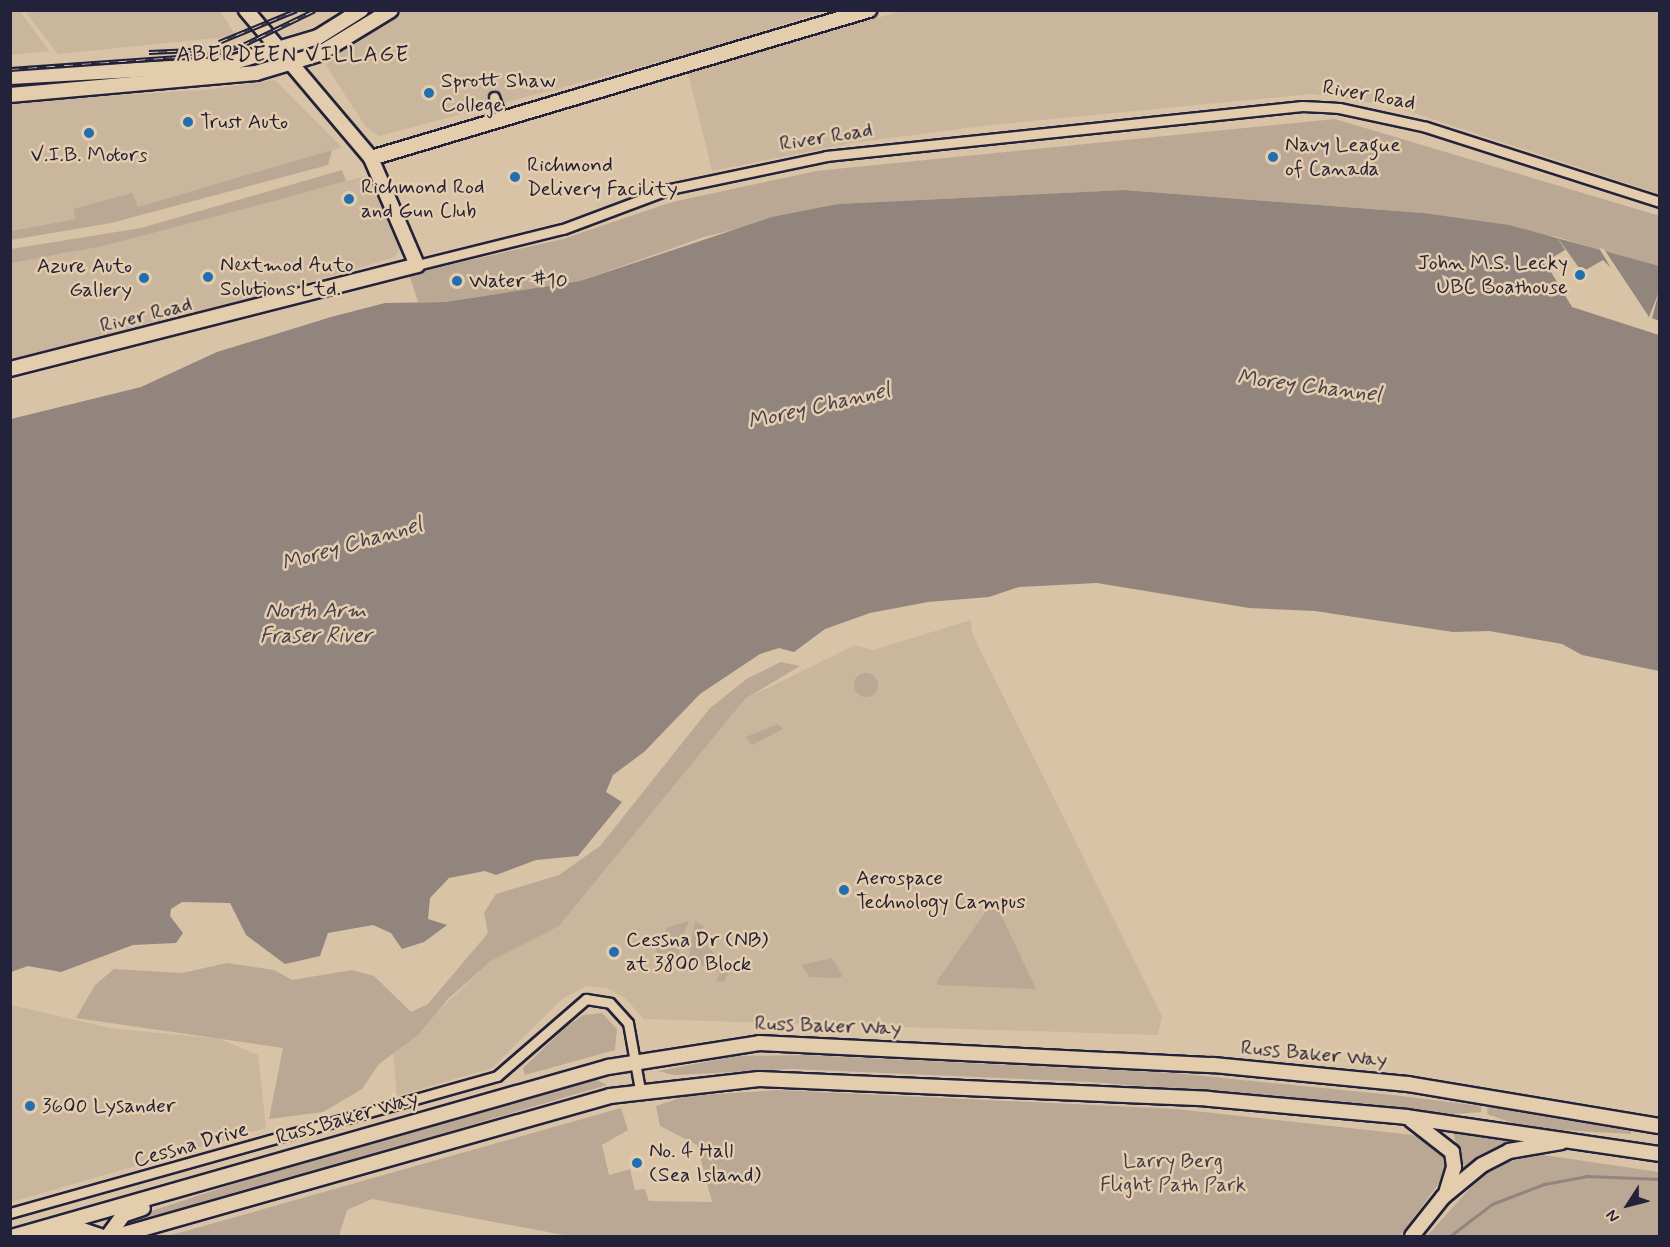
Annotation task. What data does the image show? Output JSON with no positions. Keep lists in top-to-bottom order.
{
  "streets": {
    "main road": ["River Road", "Russ Baker Way"],
    "street": ["Cessna Drive"]
  },
  "crossings": [
    ["Russ Baker Way", "Cessna Drive"]
  ],
  "districts": ["ABERDEEN VILLAGE"],
  "water": ["Morey Channel", "North Arm Fraser River"],
  "parks": ["Larry Berg Flight Path Park"],
  "places": [
    "Sprott Shaw College",
    "Trust Auto",
    "V.I.B. Motors",
    "Navy League of Canada",
    "Richmond Delivery Facility",
    "Richmond Rod and Gun Club",
    "John M.S. Lecky UBC Boathouse",
    "Nextmod Auto Solutions Ltd.",
    "Azure Auto Gallery",
    "Water #10",
    "Aerospace Technology Campus",
    "Cessna Dr (NB) at 3800 Block",
    "3600 Lysander",
    "No. 4 Hall (Sea Island)"
  ],
  "north": "bottom left"
}
